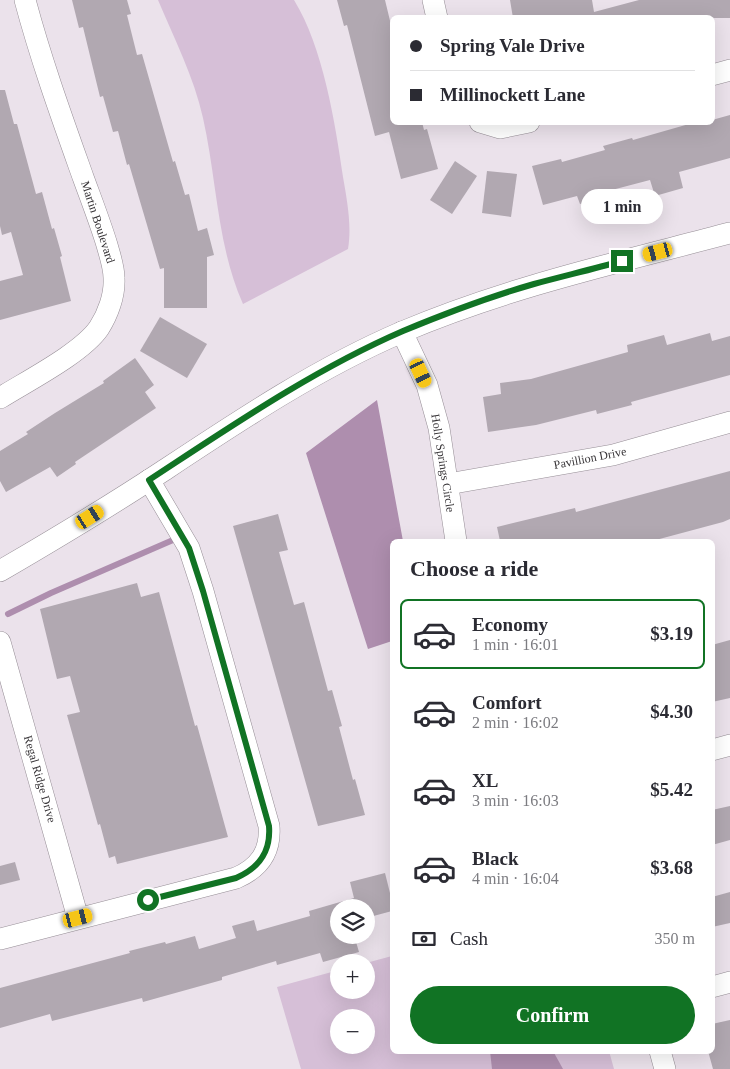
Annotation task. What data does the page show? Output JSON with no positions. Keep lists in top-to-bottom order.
{
  "streets": {
    "street": [
      "Martin Boulevard",
      "Pavillion Drive",
      "Holly Springs Circle",
      "Regal Ridge Drive"
    ]
  },
  "crossings": [
    ["Pavillion Drive", "Holly Springs Circle"]
  ],
  "page": {
    "banner": ["Spring Vale Drive", "Millinockett Lane"],
    "bubble": "1 min",
    "heading": "Choose a ride",
    "list": [
      {
        "name": "Economy",
        "note": "1 min · 16:01",
        "value": "$3.19"
      },
      {
        "name": "Comfort",
        "note": "2 min · 16:02",
        "value": "$4.30"
      },
      {
        "name": "XL",
        "note": "3 min · 16:03",
        "value": "$5.42"
      },
      {
        "name": "Black",
        "note": "4 min · 16:04",
        "value": "$3.68"
      }
    ],
    "map_buttons": ["+", "−"],
    "pay": ["Cash", "350 m"],
    "buttons": "Confirm"
  }
}
